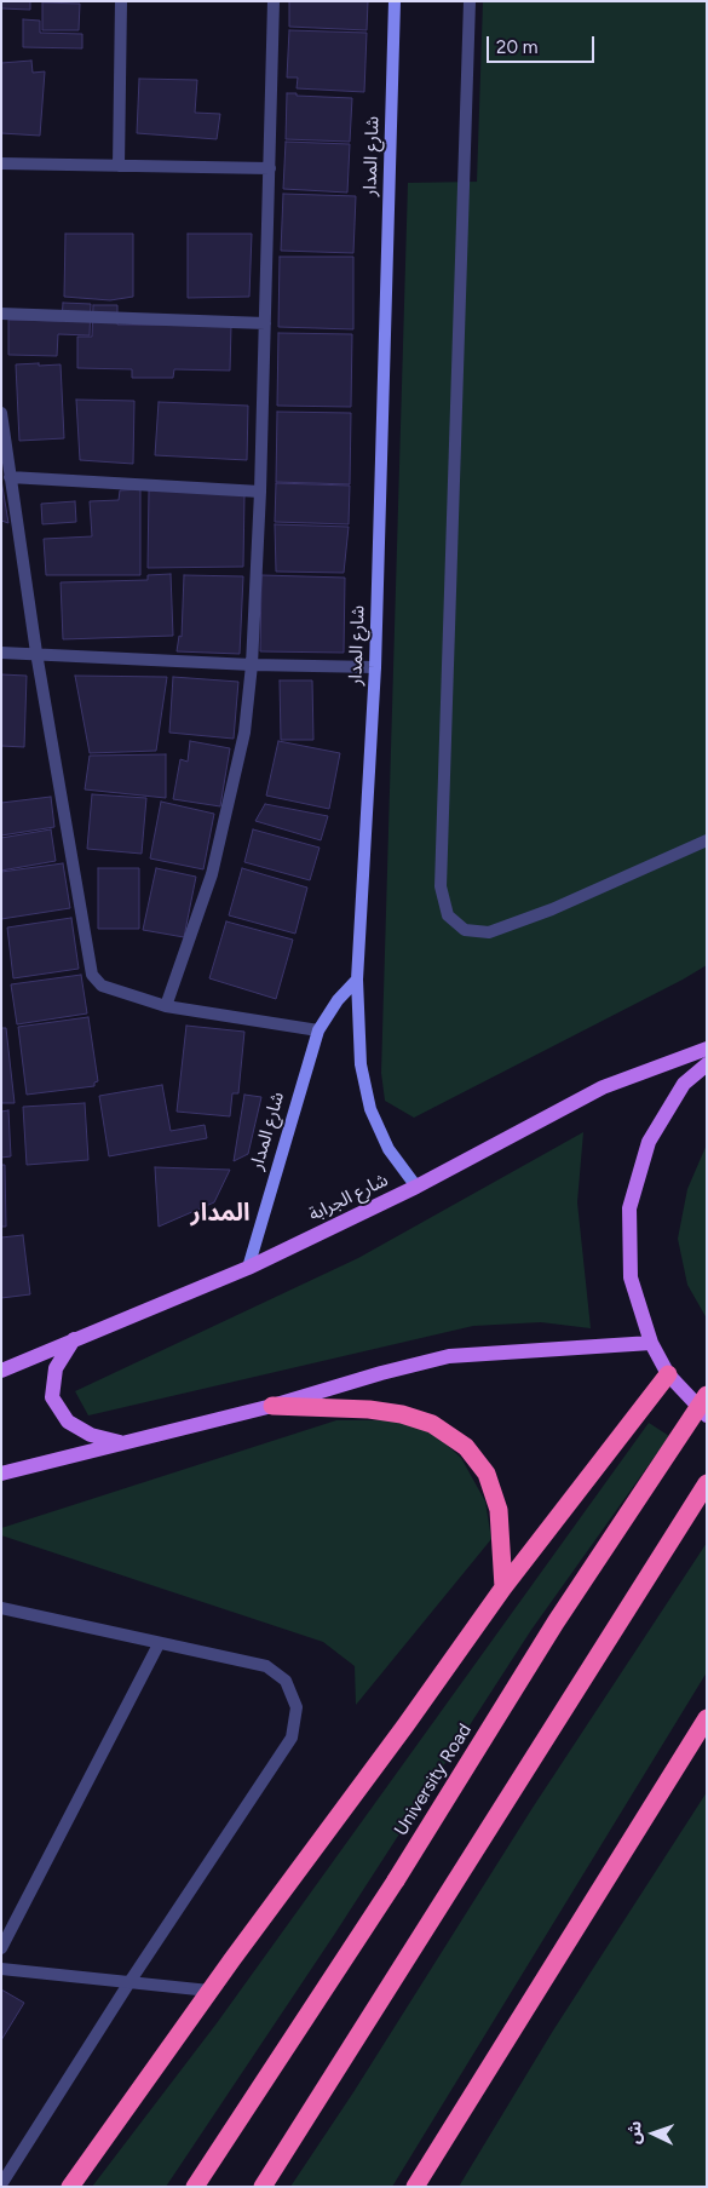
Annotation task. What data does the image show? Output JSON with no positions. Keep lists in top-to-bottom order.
{
  "streets": {
    "highway": ["University Road"],
    "main road": ["شارع الجرابة"],
    "street": ["شارع المدار"]
  },
  "crossings": [
    ["شارع المدار", "شارع الجرابة"]
  ],
  "districts": ["المدار"],
  "scale_bar": "20 m",
  "north": "left"
}
